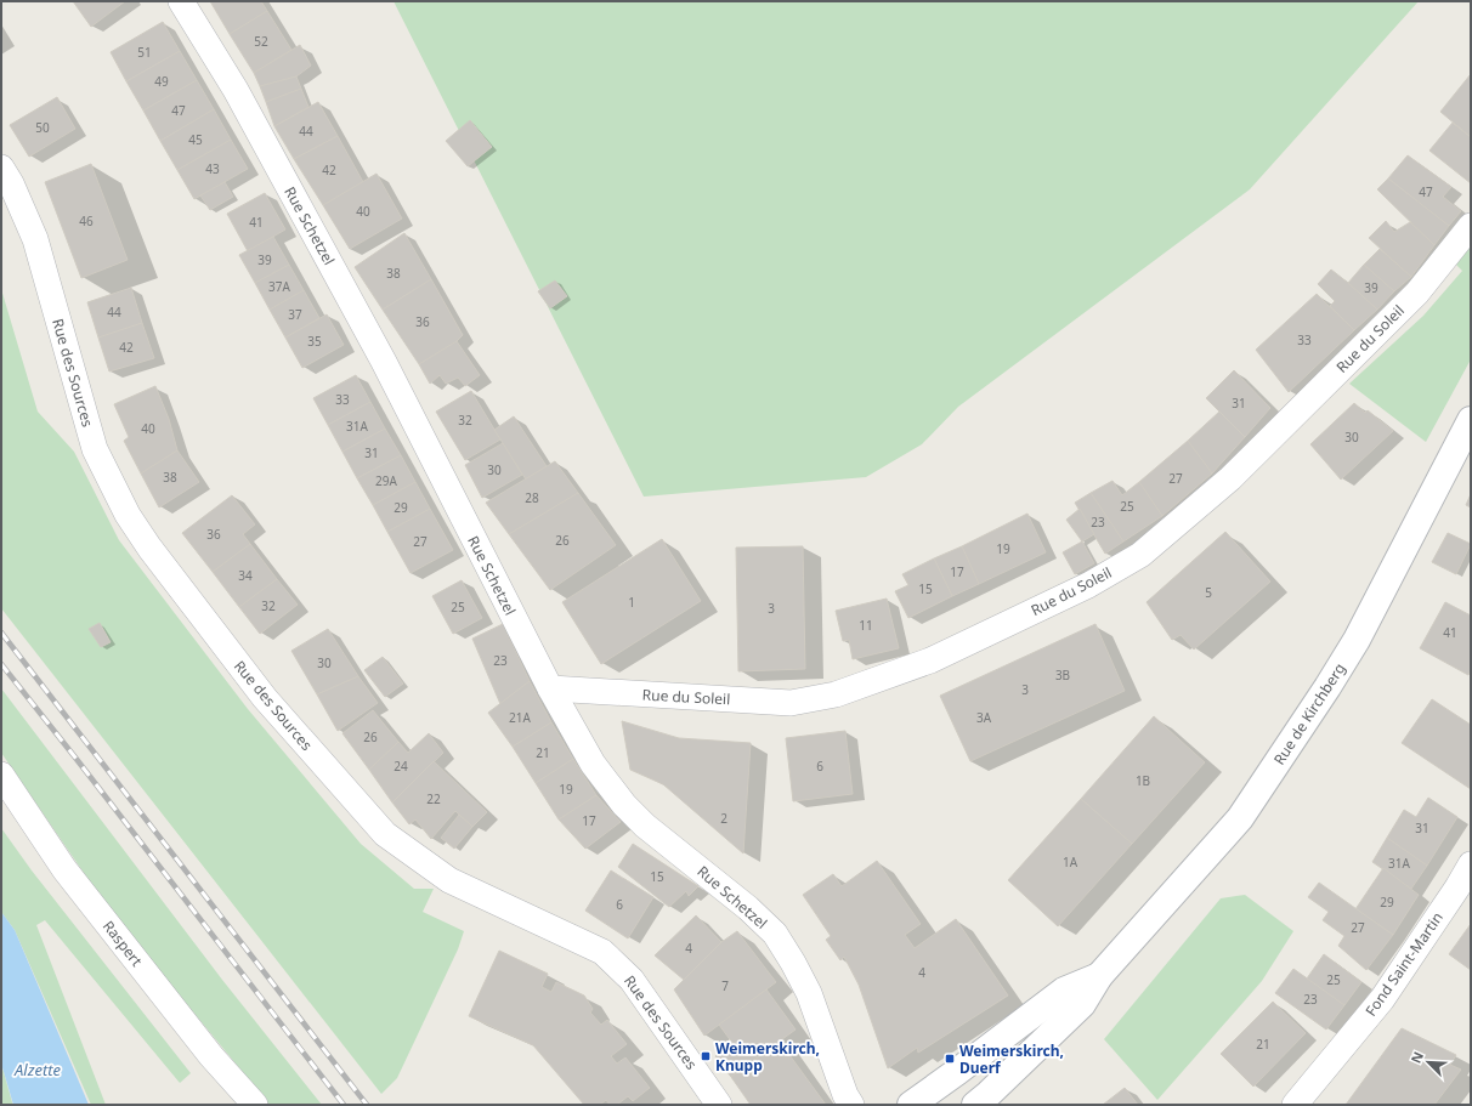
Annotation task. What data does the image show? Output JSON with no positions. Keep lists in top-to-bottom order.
{
  "streets": {
    "main road": ["Rue de Kirchberg"],
    "street": [
      "Rue Schetzel",
      "Rue du Soleil",
      "Rue des Sources",
      "Raspert",
      "Fond Saint-Martin"
    ]
  },
  "crossings": [
    ["Rue Schetzel", "Rue du Soleil"]
  ],
  "water": ["Alzette"],
  "places": {
    "transit": ["Weimerskirch, Knupp", "Weimerskirch, Duerf"]
  },
  "house_numbers": [
    "52",
    "51",
    "49",
    "47",
    "50",
    "44",
    "45",
    "43",
    "42",
    "47",
    "40",
    "46",
    "41",
    "39",
    "38",
    "37A",
    "39",
    "44",
    "37",
    "36",
    "33",
    "35",
    "42",
    "33",
    "31",
    "32",
    "31A",
    "40",
    "30",
    "31",
    "30",
    "38",
    "27",
    "29A",
    "28",
    "25",
    "29",
    "23",
    "36",
    "26",
    "27",
    "19",
    "17",
    "34",
    "15",
    "5",
    "1",
    "32",
    "25",
    "3",
    "11",
    "41",
    "23",
    "30",
    "3B",
    "3",
    "21A",
    "3A",
    "26",
    "21",
    "24",
    "6",
    "1B",
    "19",
    "22",
    "2",
    "17",
    "31",
    "1A",
    "31A",
    "15",
    "29",
    "6",
    "27",
    "4",
    "4",
    "25",
    "7",
    "23",
    "21"
  ],
  "north": "top left"
}
